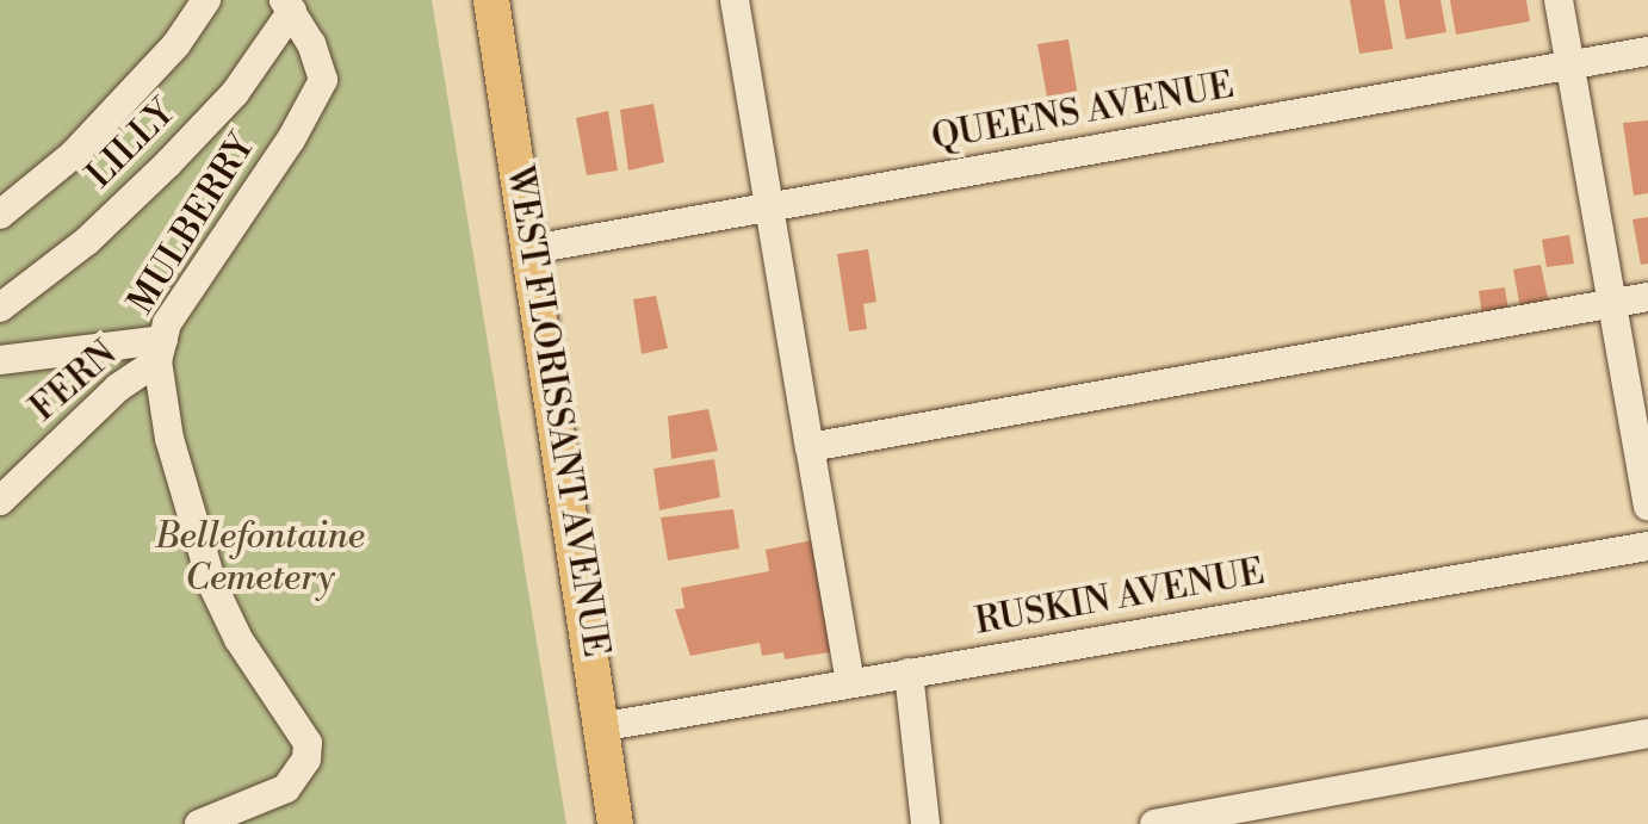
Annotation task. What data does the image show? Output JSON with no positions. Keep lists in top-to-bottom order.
{
  "streets": {
    "main road": ["WEST FLORISSANT AVENUE"],
    "street": [
      "QUEENS AVENUE",
      "LILLY",
      "MULBERRY",
      "FERN",
      "RUSKIN AVENUE"
    ]
  },
  "crossings": [
    ["QUEENS AVENUE", "WEST FLORISSANT AVENUE"],
    ["LILLY", "MULBERRY"],
    ["MULBERRY", "FERN"],
    ["WEST FLORISSANT AVENUE", "RUSKIN AVENUE"]
  ],
  "parks": ["Bellefontaine Cemetery"]
}
